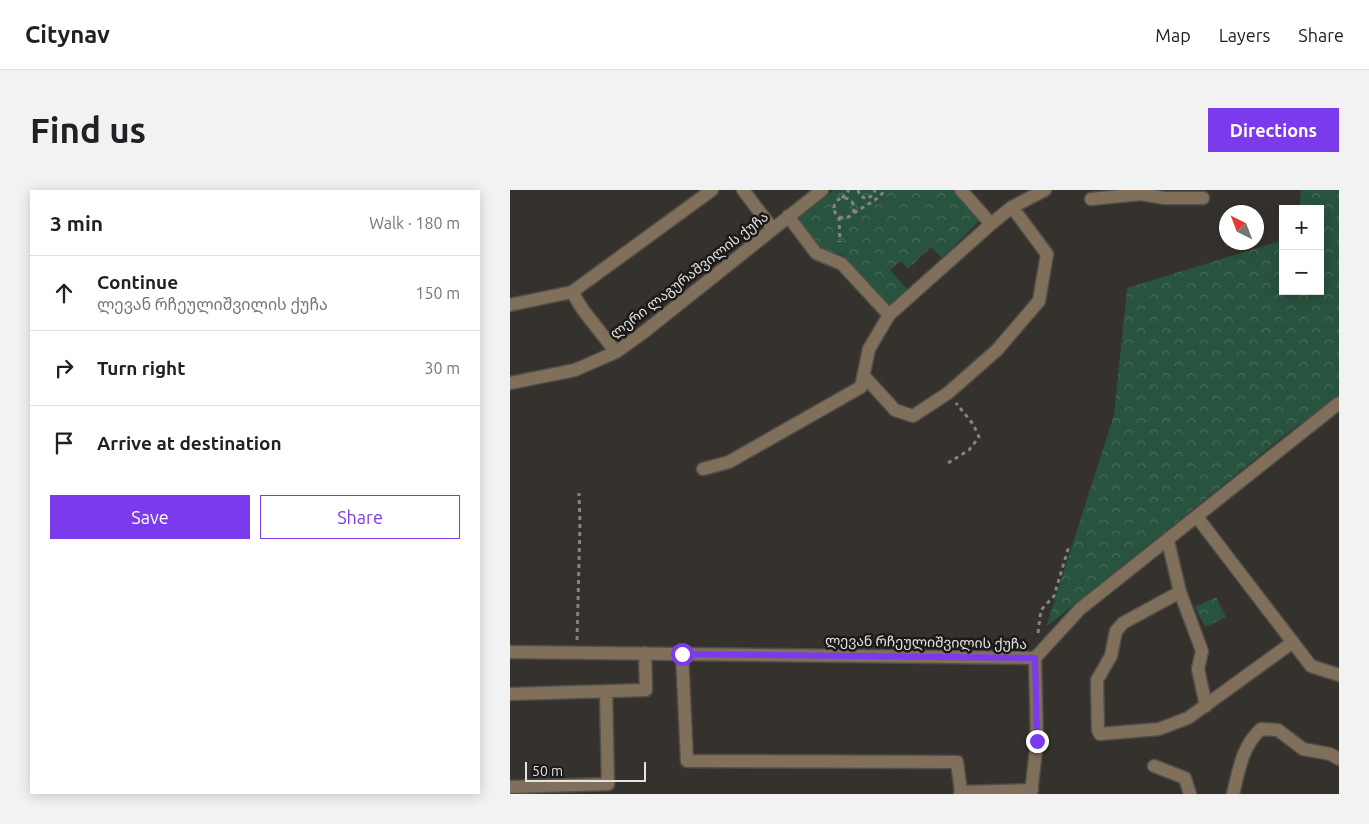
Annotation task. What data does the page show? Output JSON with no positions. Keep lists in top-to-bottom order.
{
  "streets": {
    "street": ["ლერი ლაგურაშვილის ქუჩა", "ლევან რჩეულიშვილის ქუჩა"]
  },
  "scale_bar": "50 m",
  "north": "top left",
  "page": {
    "header": "Citynav",
    "nav": ["Map", "Layers", "Share"],
    "buttons": [
      "Directions",
      ["Save", "Share"]
    ],
    "title": "Find us",
    "heading": ["3 min", "Walk · 180 m"],
    "map_buttons": ["+", "−"],
    "list": [
      ["Continue", "ლევან რჩეულიშვილის ქუჩა", "150 m"],
      ["Turn right", "30 m"],
      "Arrive at destination"
    ],
    "scale": "50 m"
  }
}
